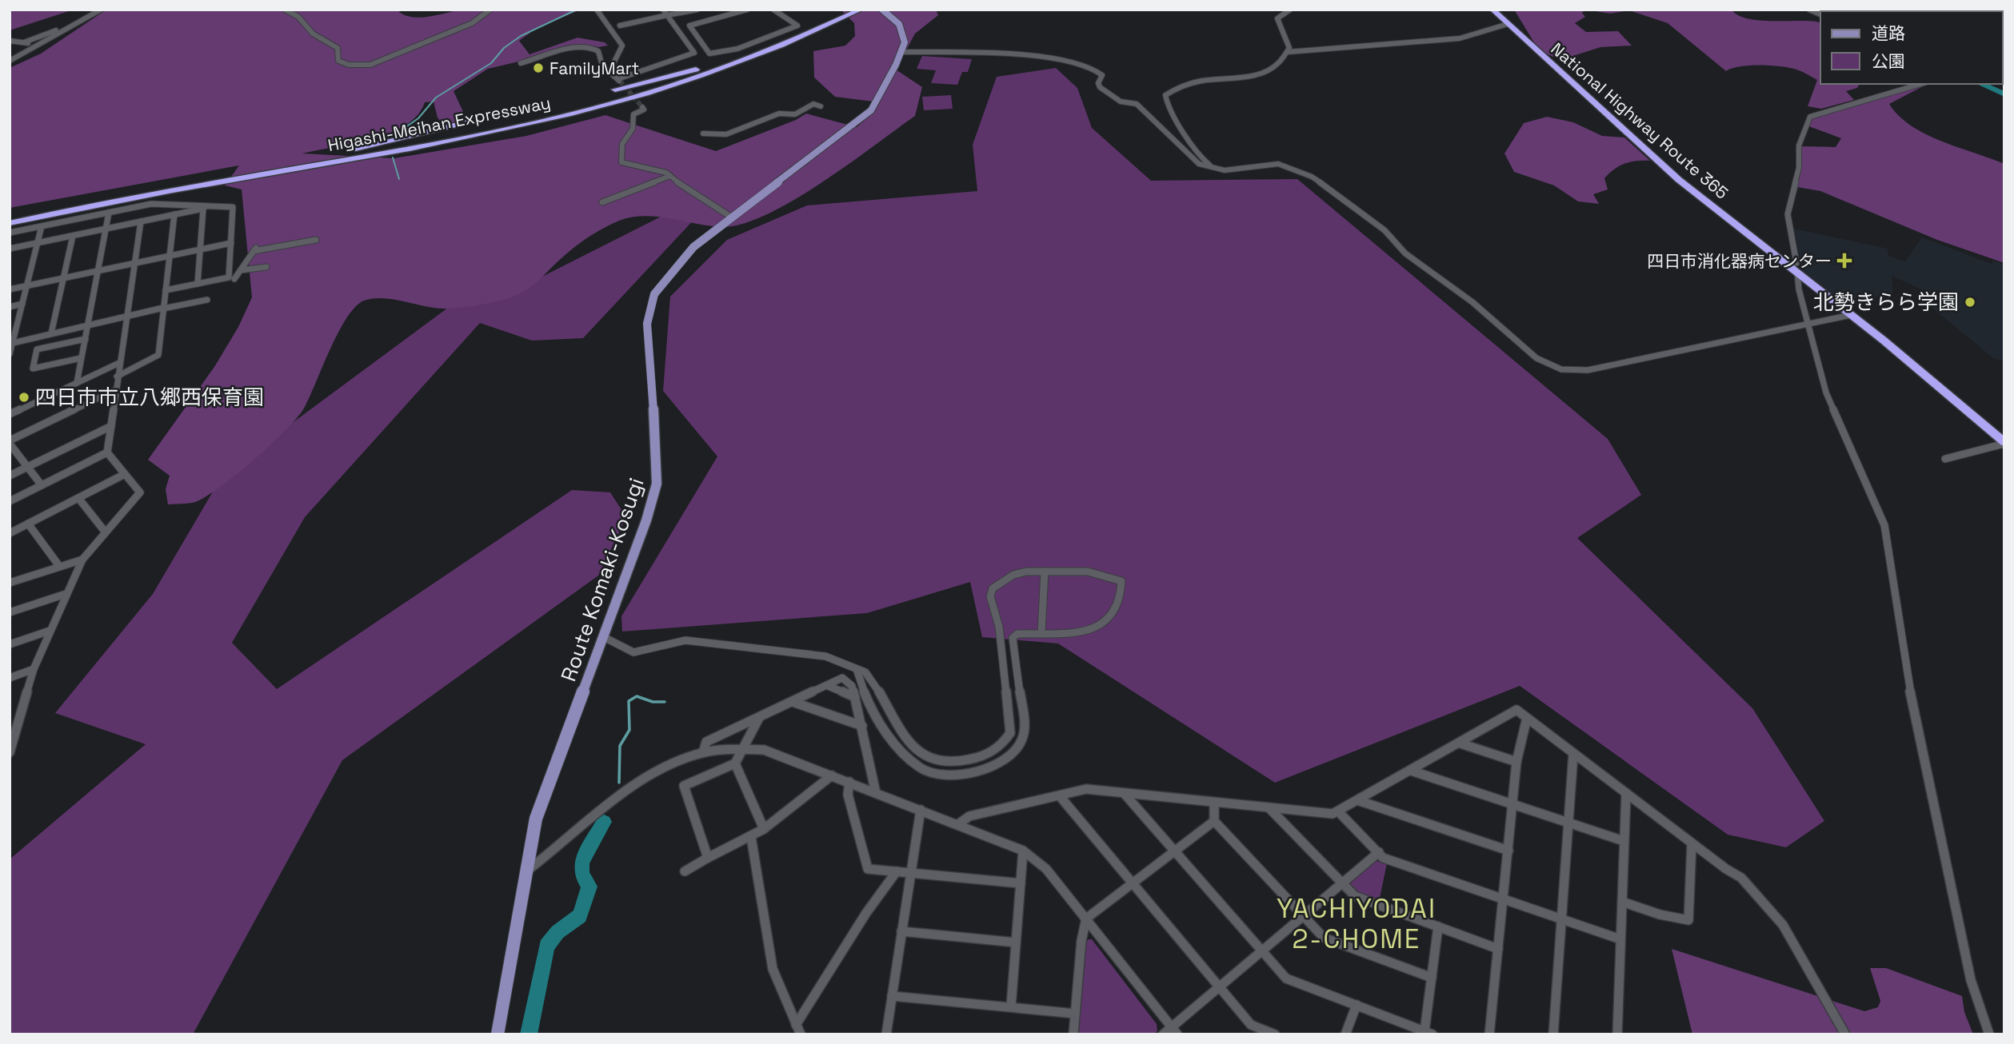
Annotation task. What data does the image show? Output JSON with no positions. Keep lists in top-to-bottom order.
{
  "streets": {
    "highway": ["National Highway Route 365", "Higashi-Meihan Expressway"],
    "main road": ["Route Komaki-Kosugi"]
  },
  "districts": ["YACHIYODAI 2-CHOME"],
  "places": {
    "other": ["FamilyMart", "北勢きらら学園", "四日市市立八郷西保育園"],
    "health": ["四日市消化器病センター"]
  },
  "legend": ["道路", "公園"]
}
